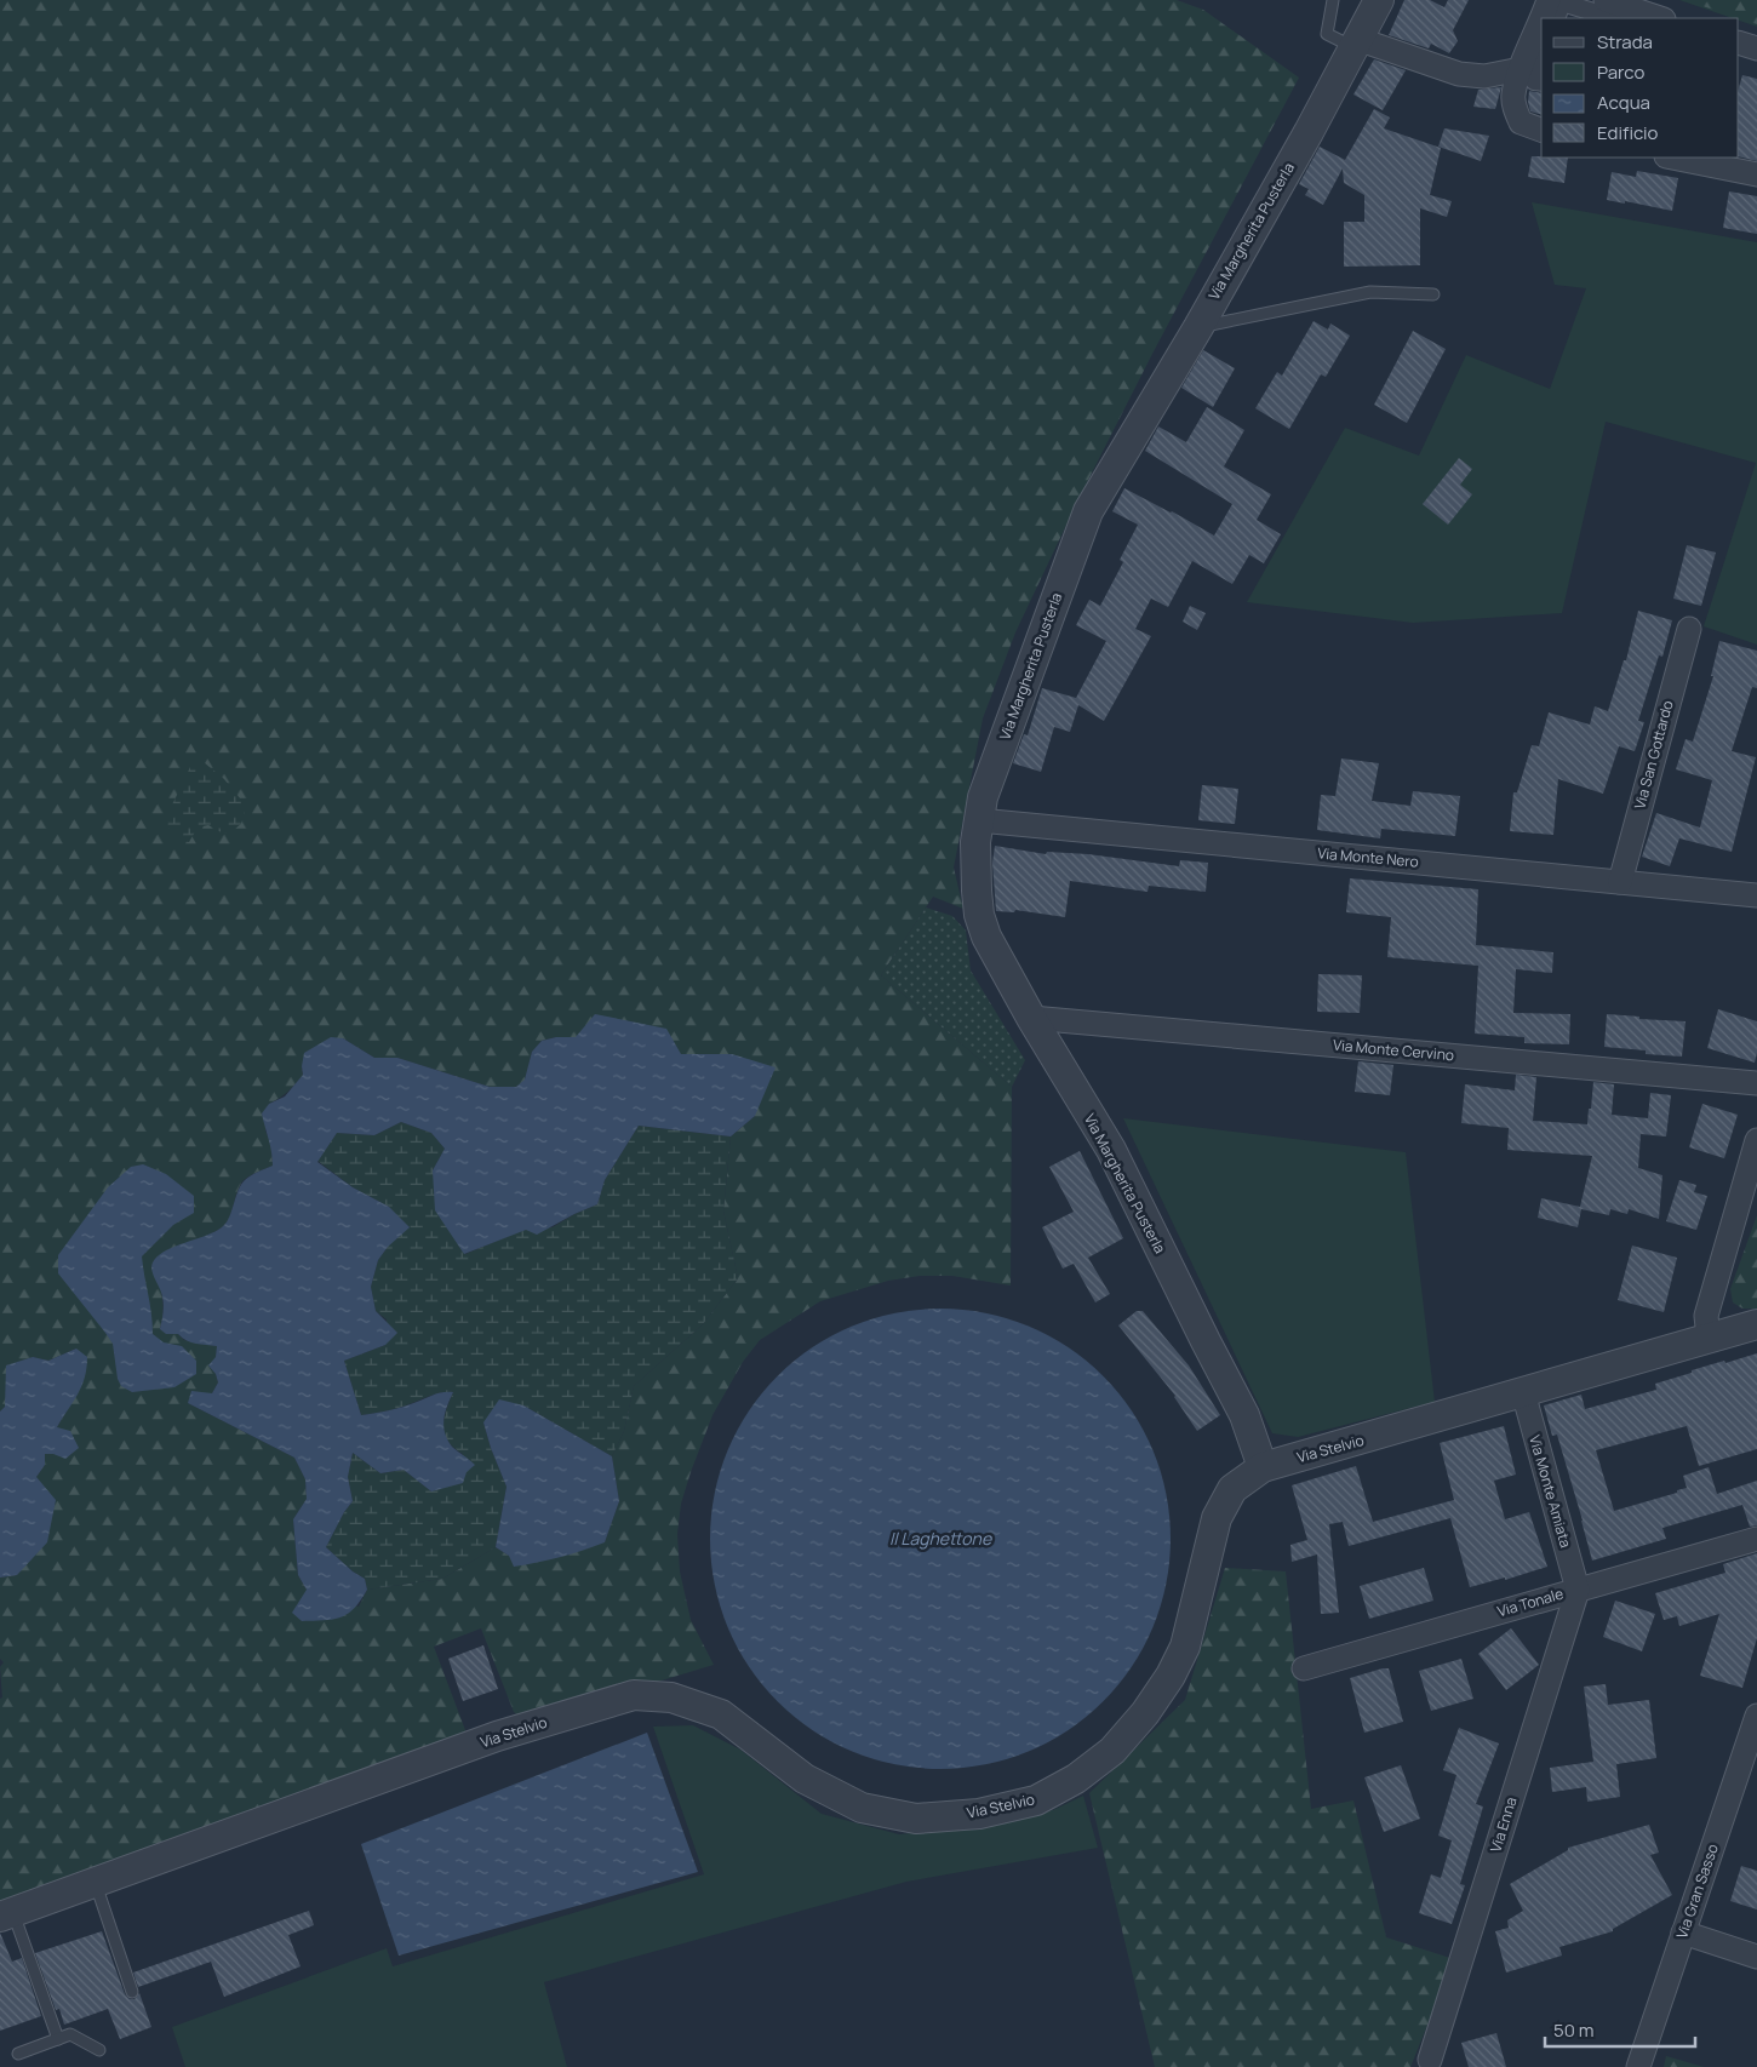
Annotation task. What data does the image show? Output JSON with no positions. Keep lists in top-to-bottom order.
{
  "streets": {
    "street": [
      "Via Margherita Pusterla",
      "Via San Gottardo",
      "Via Monte Nero",
      "Via Monte Cervino",
      "Via Stelvio",
      "Via Monte Amiata",
      "Via Tonale",
      "Via Enna",
      "Via Gran Sasso"
    ]
  },
  "crossings": [
    ["Via Margherita Pusterla", "Via Monte Nero"],
    ["Via Margherita Pusterla", "Via Monte Cervino"],
    ["Via Margherita Pusterla", "Via Stelvio"],
    ["Via San Gottardo", "Via Monte Nero"],
    ["Via Stelvio", "Via Monte Amiata"],
    ["Via Monte Amiata", "Via Tonale"],
    ["Via Monte Amiata", "Via Enna"],
    ["Via Tonale", "Via Enna"]
  ],
  "water": ["Il Laghettone"],
  "legend": [
    "Strada",
    "Parco",
    "Acqua",
    "Edificio"
  ],
  "scale_bar": "50 m"
}
